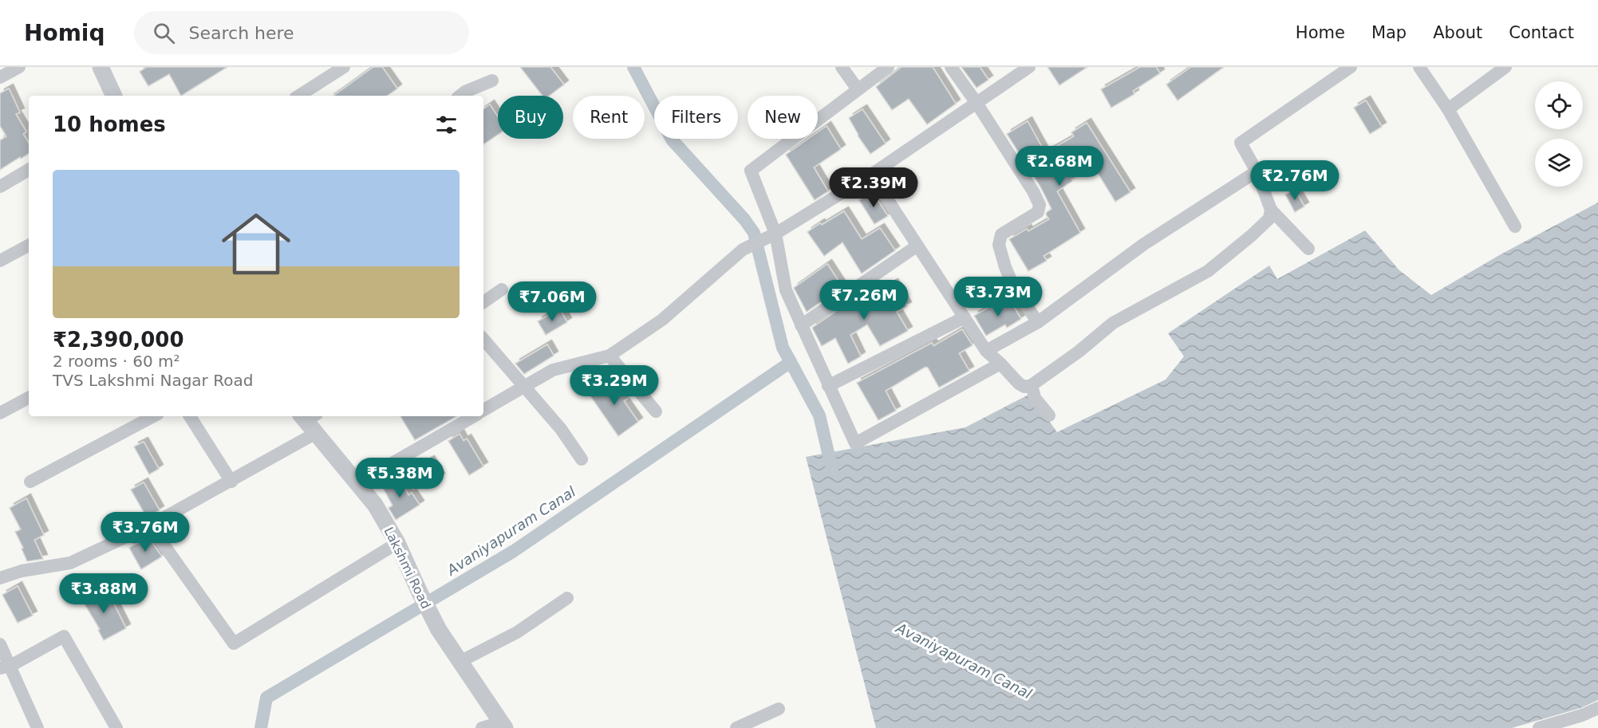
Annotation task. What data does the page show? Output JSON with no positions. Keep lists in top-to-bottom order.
{
  "streets": {
    "street": ["Lakshmi Road"]
  },
  "water": ["Avaniyapuram Canal"],
  "page": {
    "header": "Homiq",
    "search": "Search here",
    "nav": [
      "Home",
      "Map",
      "About",
      "Contact"
    ],
    "chip": [
      "Buy",
      "Rent",
      "Filters",
      "New"
    ],
    "heading": "10 homes",
    "price": [
      "₹2.68M",
      "₹2.76M",
      "₹2.39M",
      "₹3.73M",
      "₹7.26M",
      "₹7.06M",
      "₹3.29M",
      "₹5.38M",
      "₹3.76M",
      "₹3.88M"
    ],
    "list": [
      {
        "name": "₹2,390,000",
        "note": "2 rooms · 60 m² · TVS Lakshmi Nagar Road"
      }
    ]
  }
}
